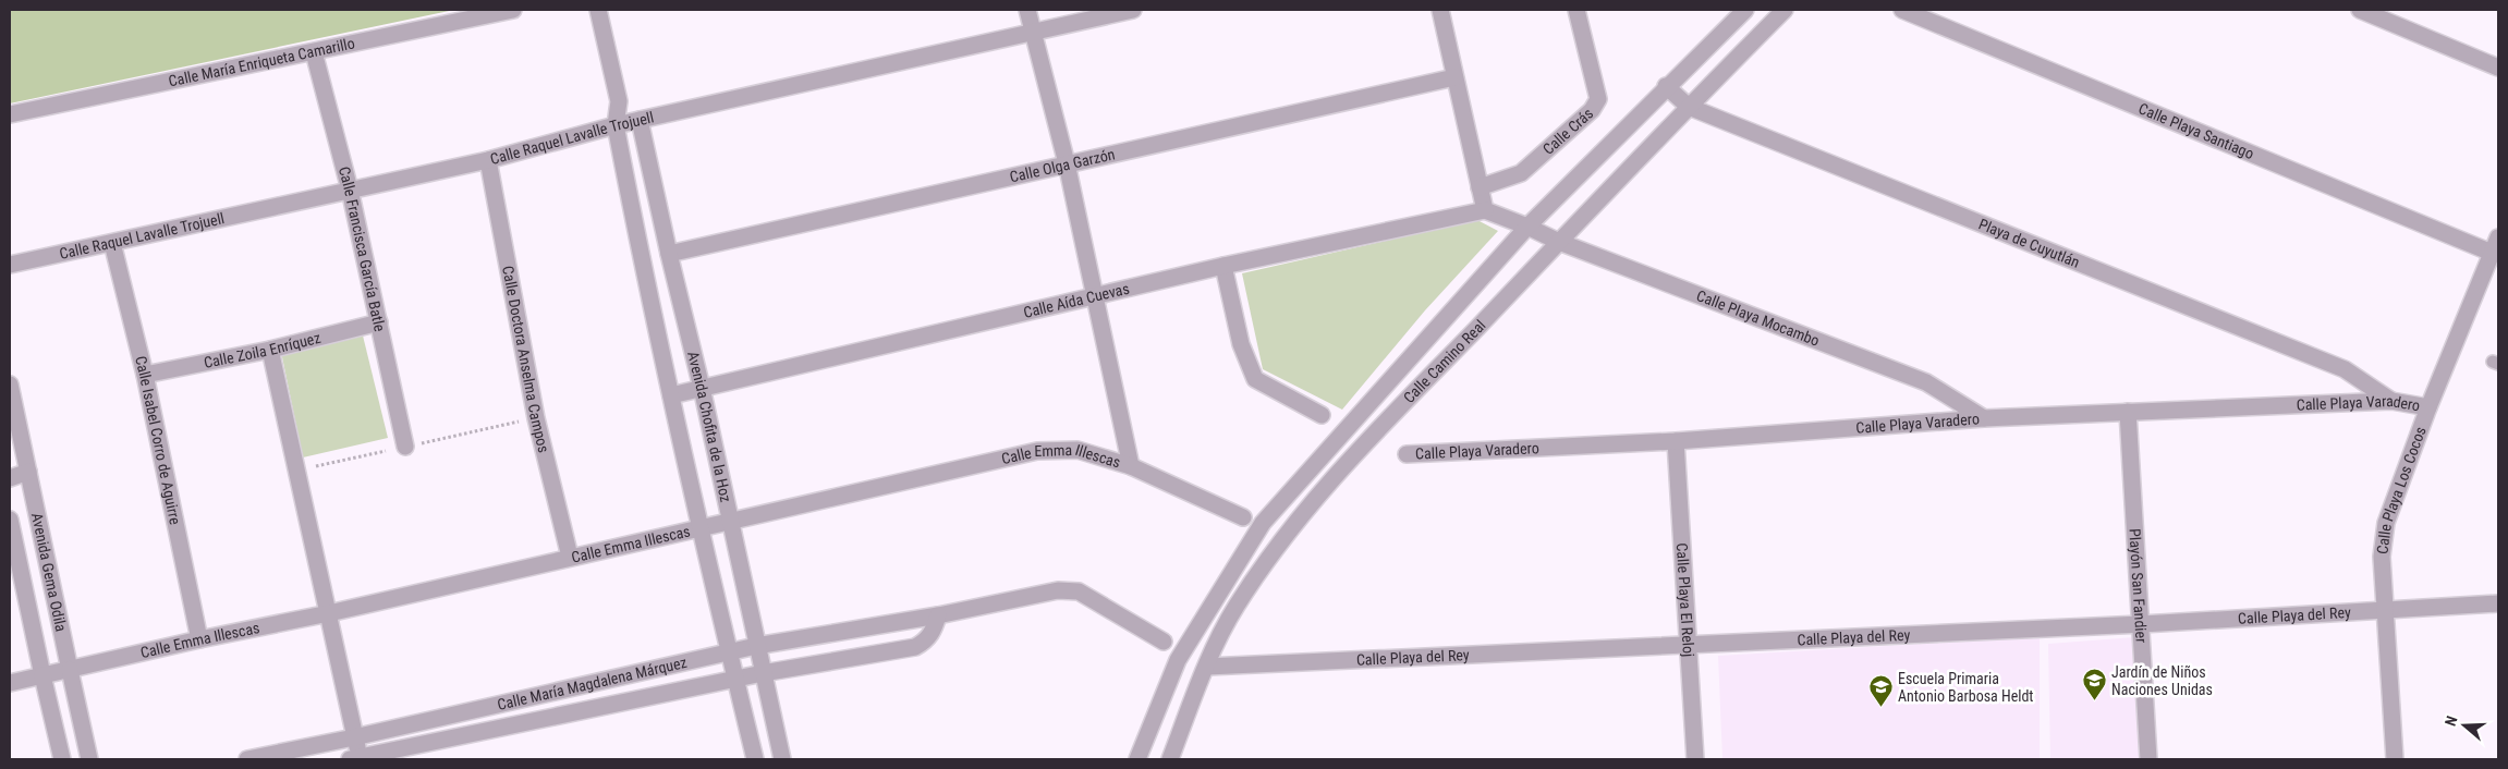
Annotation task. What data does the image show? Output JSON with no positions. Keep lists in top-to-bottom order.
{
  "streets": {
    "street": [
      "Calle María Enriqueta Camarillo",
      "Calle Playa Santiago",
      "Calle Crás",
      "Calle Raquel Lavalle Trojuell",
      "Calle Olga Garzón",
      "Playa de Cuyutlán",
      "Calle Francisca García Batle",
      "Calle Aída Cuevas",
      "Calle Playa Mocambo",
      "Calle Zoila Enríquez",
      "Calle Doctora Anselma Campos",
      "Calle Camino Real",
      "Calle Playa Varadero",
      "Avenida Chofita de la Hoz",
      "Calle Isabel Corro de Aguirre",
      "Calle Emma Illescas",
      "Calle Playa Los Cocos",
      "Avenida Gema Odila",
      "Playón San Fandier",
      "Calle Playa El Reloj",
      "Calle Playa del Rey",
      "Calle María Magdalena Márquez"
    ]
  },
  "crossings": [
    ["Calle María Enriqueta Camarillo", "Calle Francisca García Batle"],
    ["Calle Playa Santiago", "Calle Playa Los Cocos"],
    ["Calle Raquel Lavalle Trojuell", "Calle Francisca García Batle"],
    ["Calle Raquel Lavalle Trojuell", "Calle Doctora Anselma Campos"],
    ["Calle Raquel Lavalle Trojuell", "Avenida Chofita de la Hoz"],
    ["Calle Raquel Lavalle Trojuell", "Calle Isabel Corro de Aguirre"],
    ["Calle Olga Garzón", "Avenida Chofita de la Hoz"],
    ["Playa de Cuyutlán", "Calle Camino Real"],
    ["Playa de Cuyutlán", "Calle Playa Varadero"],
    ["Calle Francisca García Batle", "Calle Zoila Enríquez"],
    ["Calle Aída Cuevas", "Calle Playa Mocambo"],
    ["Calle Aída Cuevas", "Avenida Chofita de la Hoz"],
    ["Calle Playa Mocambo", "Calle Camino Real"],
    ["Calle Playa Mocambo", "Calle Playa Varadero"],
    ["Calle Zoila Enríquez", "Calle Isabel Corro de Aguirre"],
    ["Calle Doctora Anselma Campos", "Calle Emma Illescas"],
    ["Calle Camino Real", "Calle Playa del Rey"],
    ["Calle Playa Varadero", "Calle Playa Los Cocos"],
    ["Calle Playa Varadero", "Playón San Fandier"],
    ["Calle Playa Varadero", "Calle Playa El Reloj"],
    ["Avenida Chofita de la Hoz", "Calle Emma Illescas"],
    ["Avenida Chofita de la Hoz", "Calle María Magdalena Márquez"],
    ["Calle Isabel Corro de Aguirre", "Calle Emma Illescas"],
    ["Calle Emma Illescas", "Avenida Gema Odila"],
    ["Calle Playa Los Cocos", "Calle Playa del Rey"],
    ["Playón San Fandier", "Calle Playa del Rey"],
    ["Calle Playa El Reloj", "Calle Playa del Rey"]
  ],
  "places": {
    "school or university": ["Jardín de Niños Naciones Unidas", "Escuela Primaria Antonio Barbosa Heldt"]
  },
  "north": "left"
}
